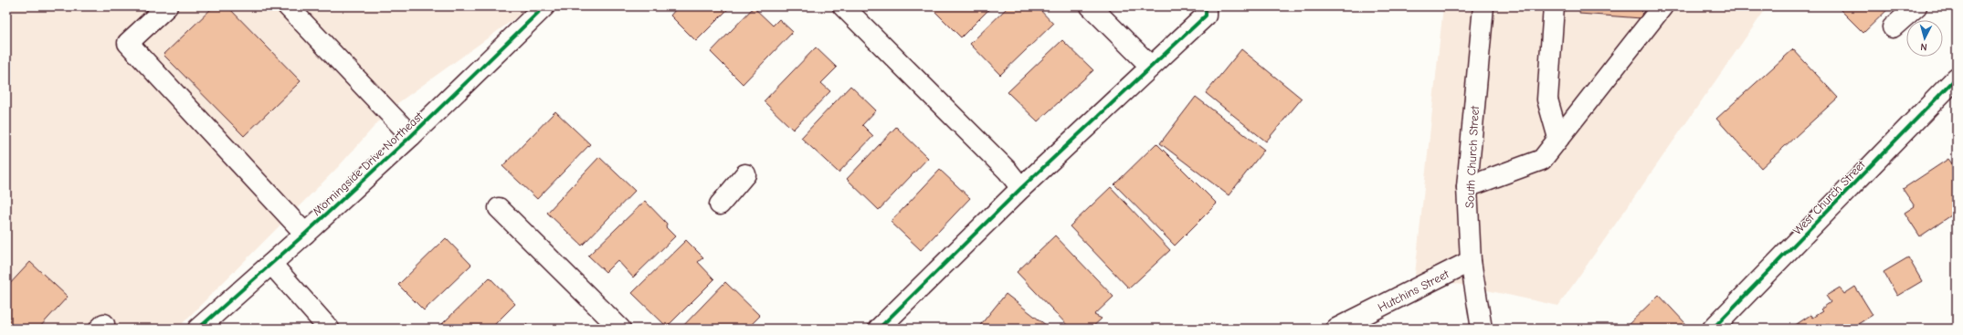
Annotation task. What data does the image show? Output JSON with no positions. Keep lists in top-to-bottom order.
{
  "streets": {
    "street": [
      "South Church Street",
      "Morningside Drive Northeast",
      "West Church Street",
      "Hutchins Street"
    ]
  },
  "crossings": [
    ["South Church Street", "Hutchins Street"]
  ],
  "north": "bottom"
}
